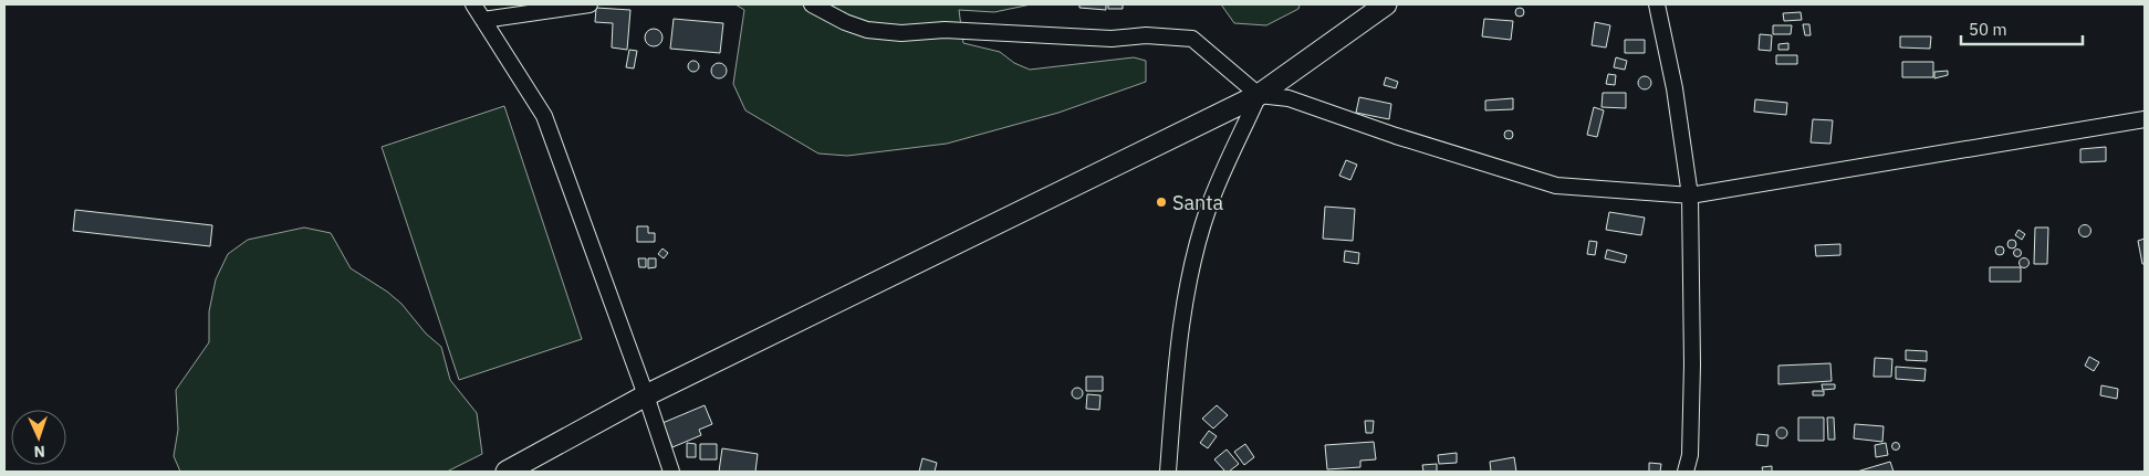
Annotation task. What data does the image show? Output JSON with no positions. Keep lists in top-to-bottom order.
{
  "places": ["Santa"],
  "scale_bar": "50 m",
  "north": "bottom"
}
